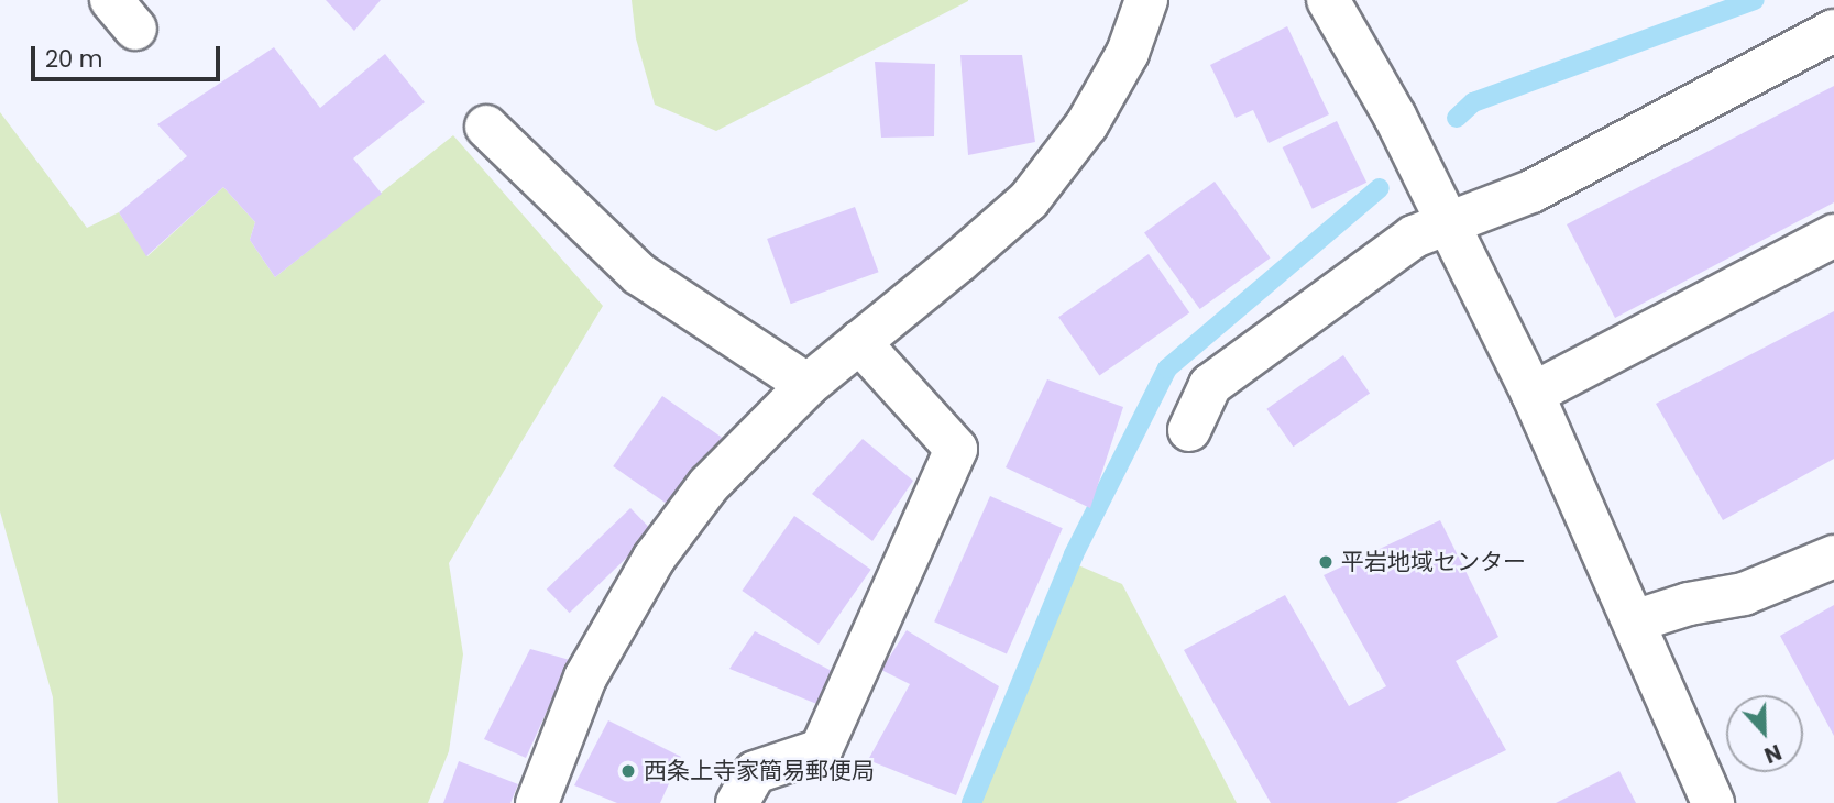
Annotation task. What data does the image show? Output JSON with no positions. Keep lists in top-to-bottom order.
{
  "places": ["平岩地域センター", "西条上寺家簡易郵便局"],
  "scale_bar": "20 m",
  "north": "bottom"
}
